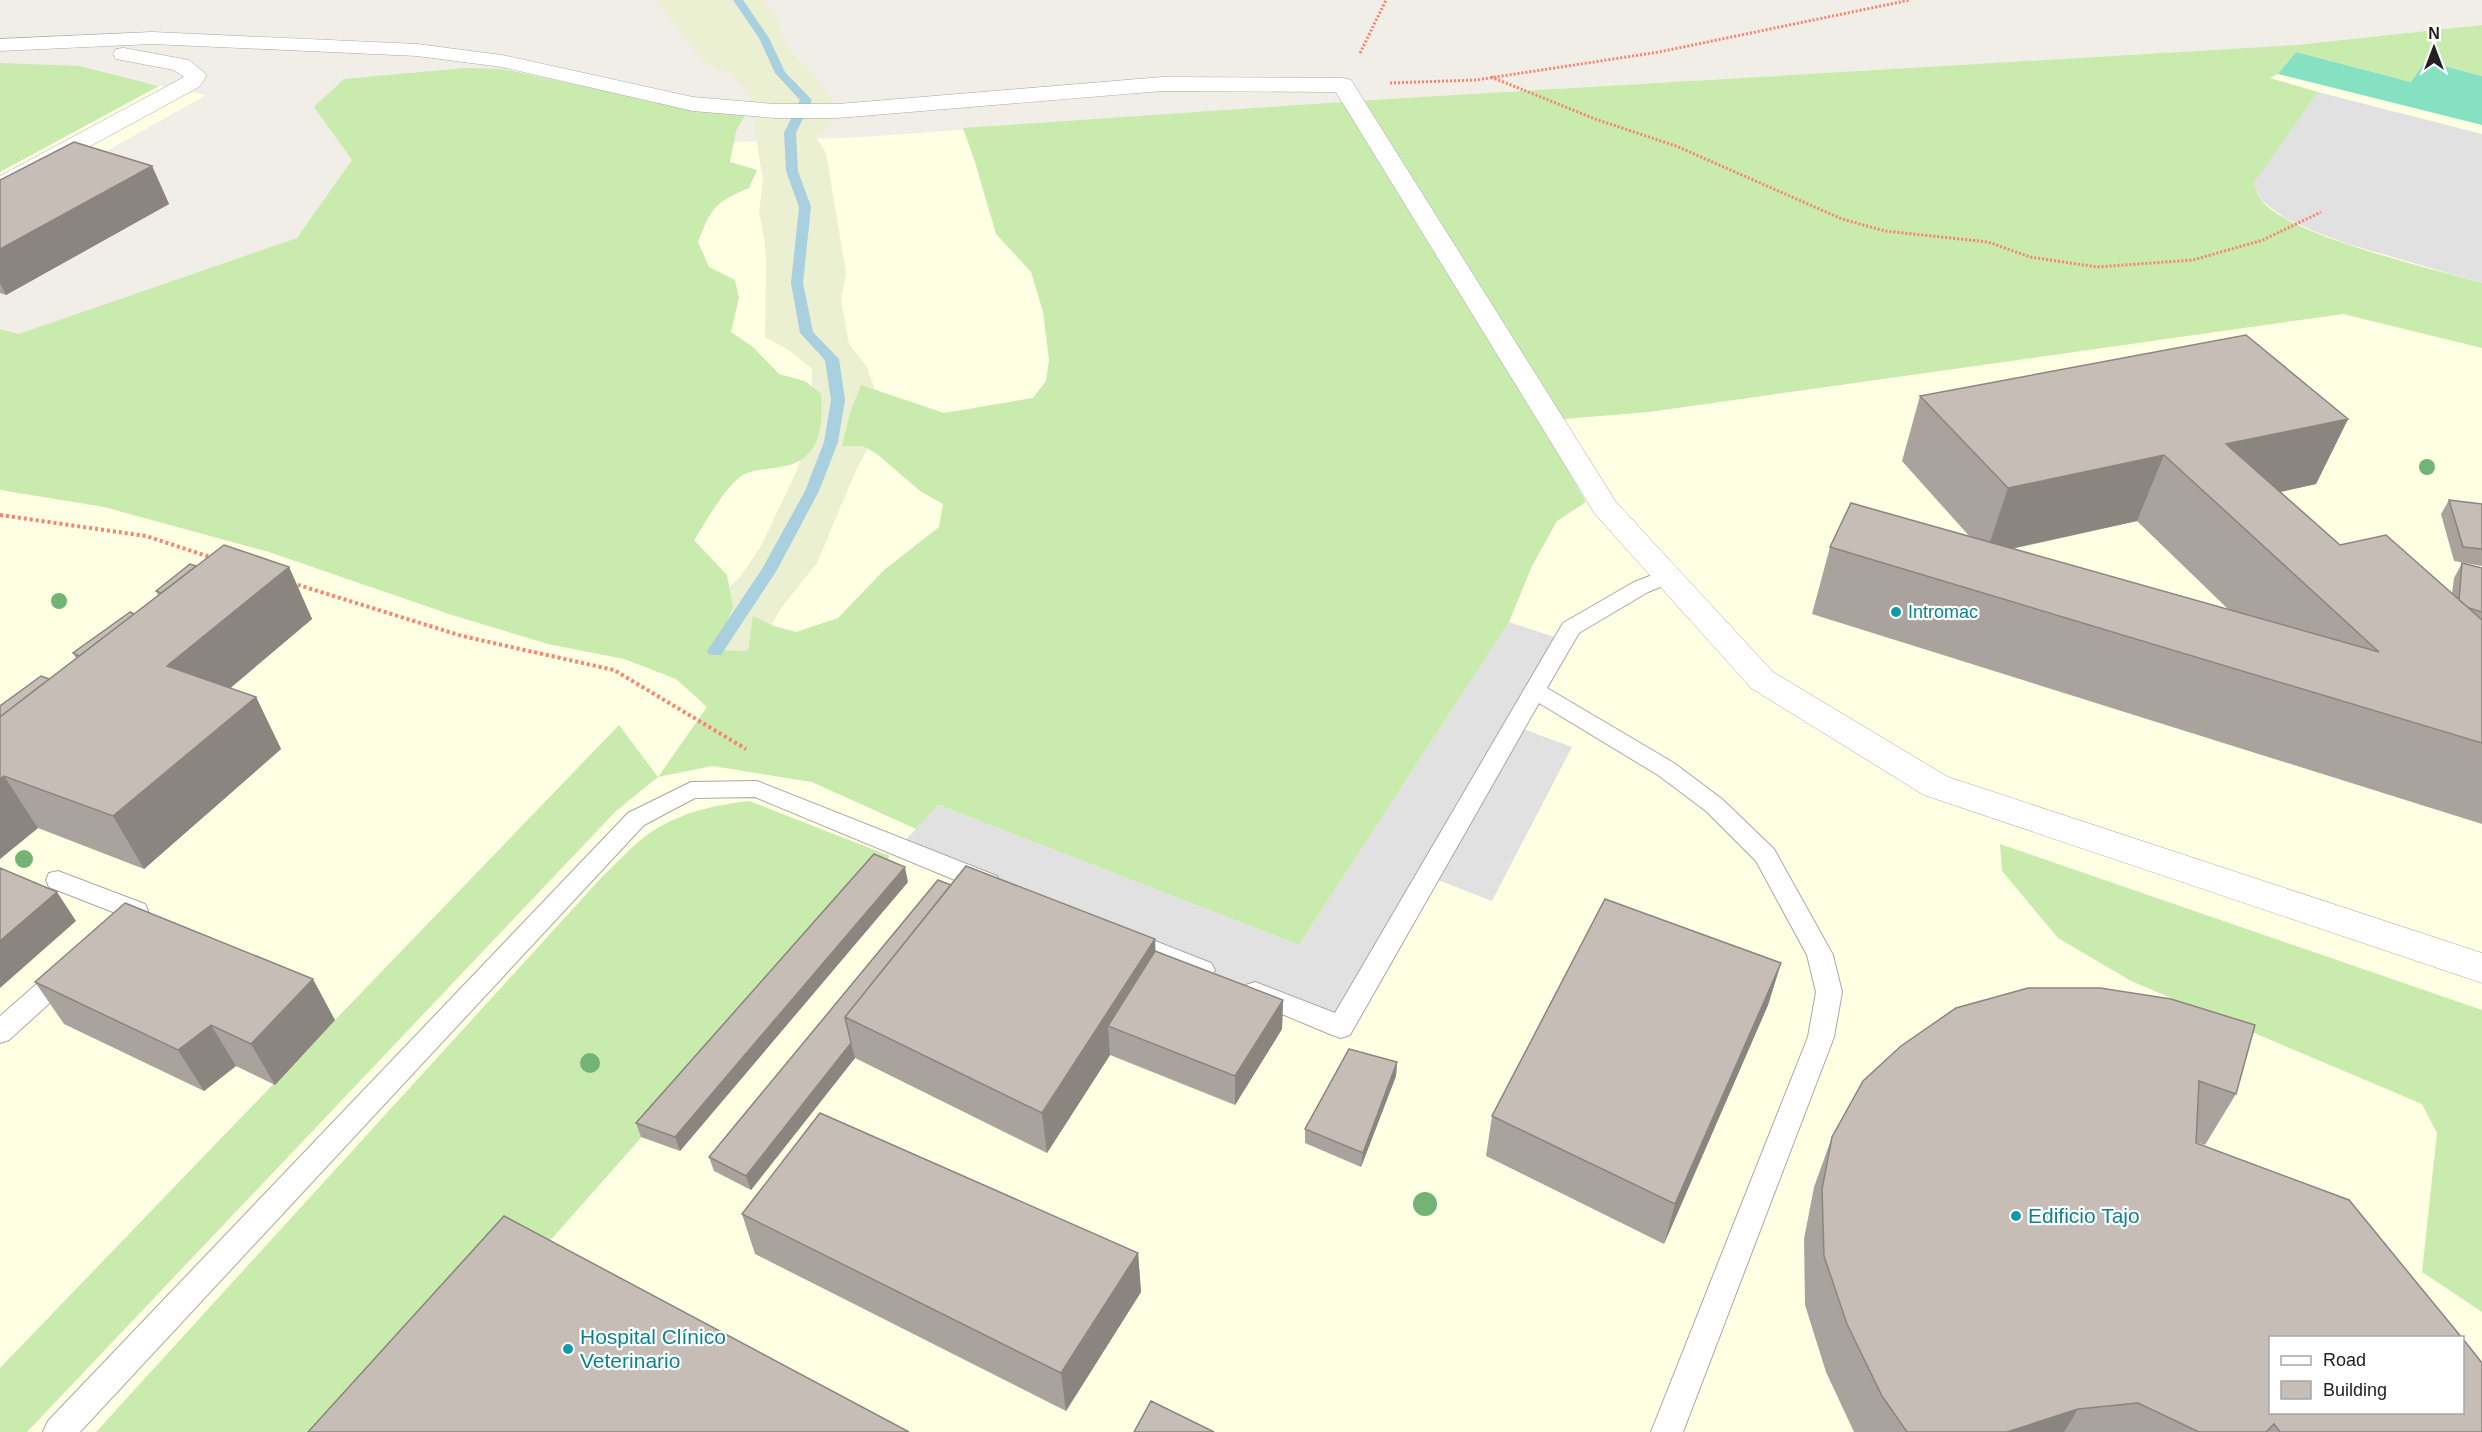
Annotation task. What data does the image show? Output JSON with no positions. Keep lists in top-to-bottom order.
{
  "places": ["Intromac", "Edificio Tajo", "Hospital Clínico Veterinario"],
  "legend": ["Road", "Building"],
  "north": "top"
}
